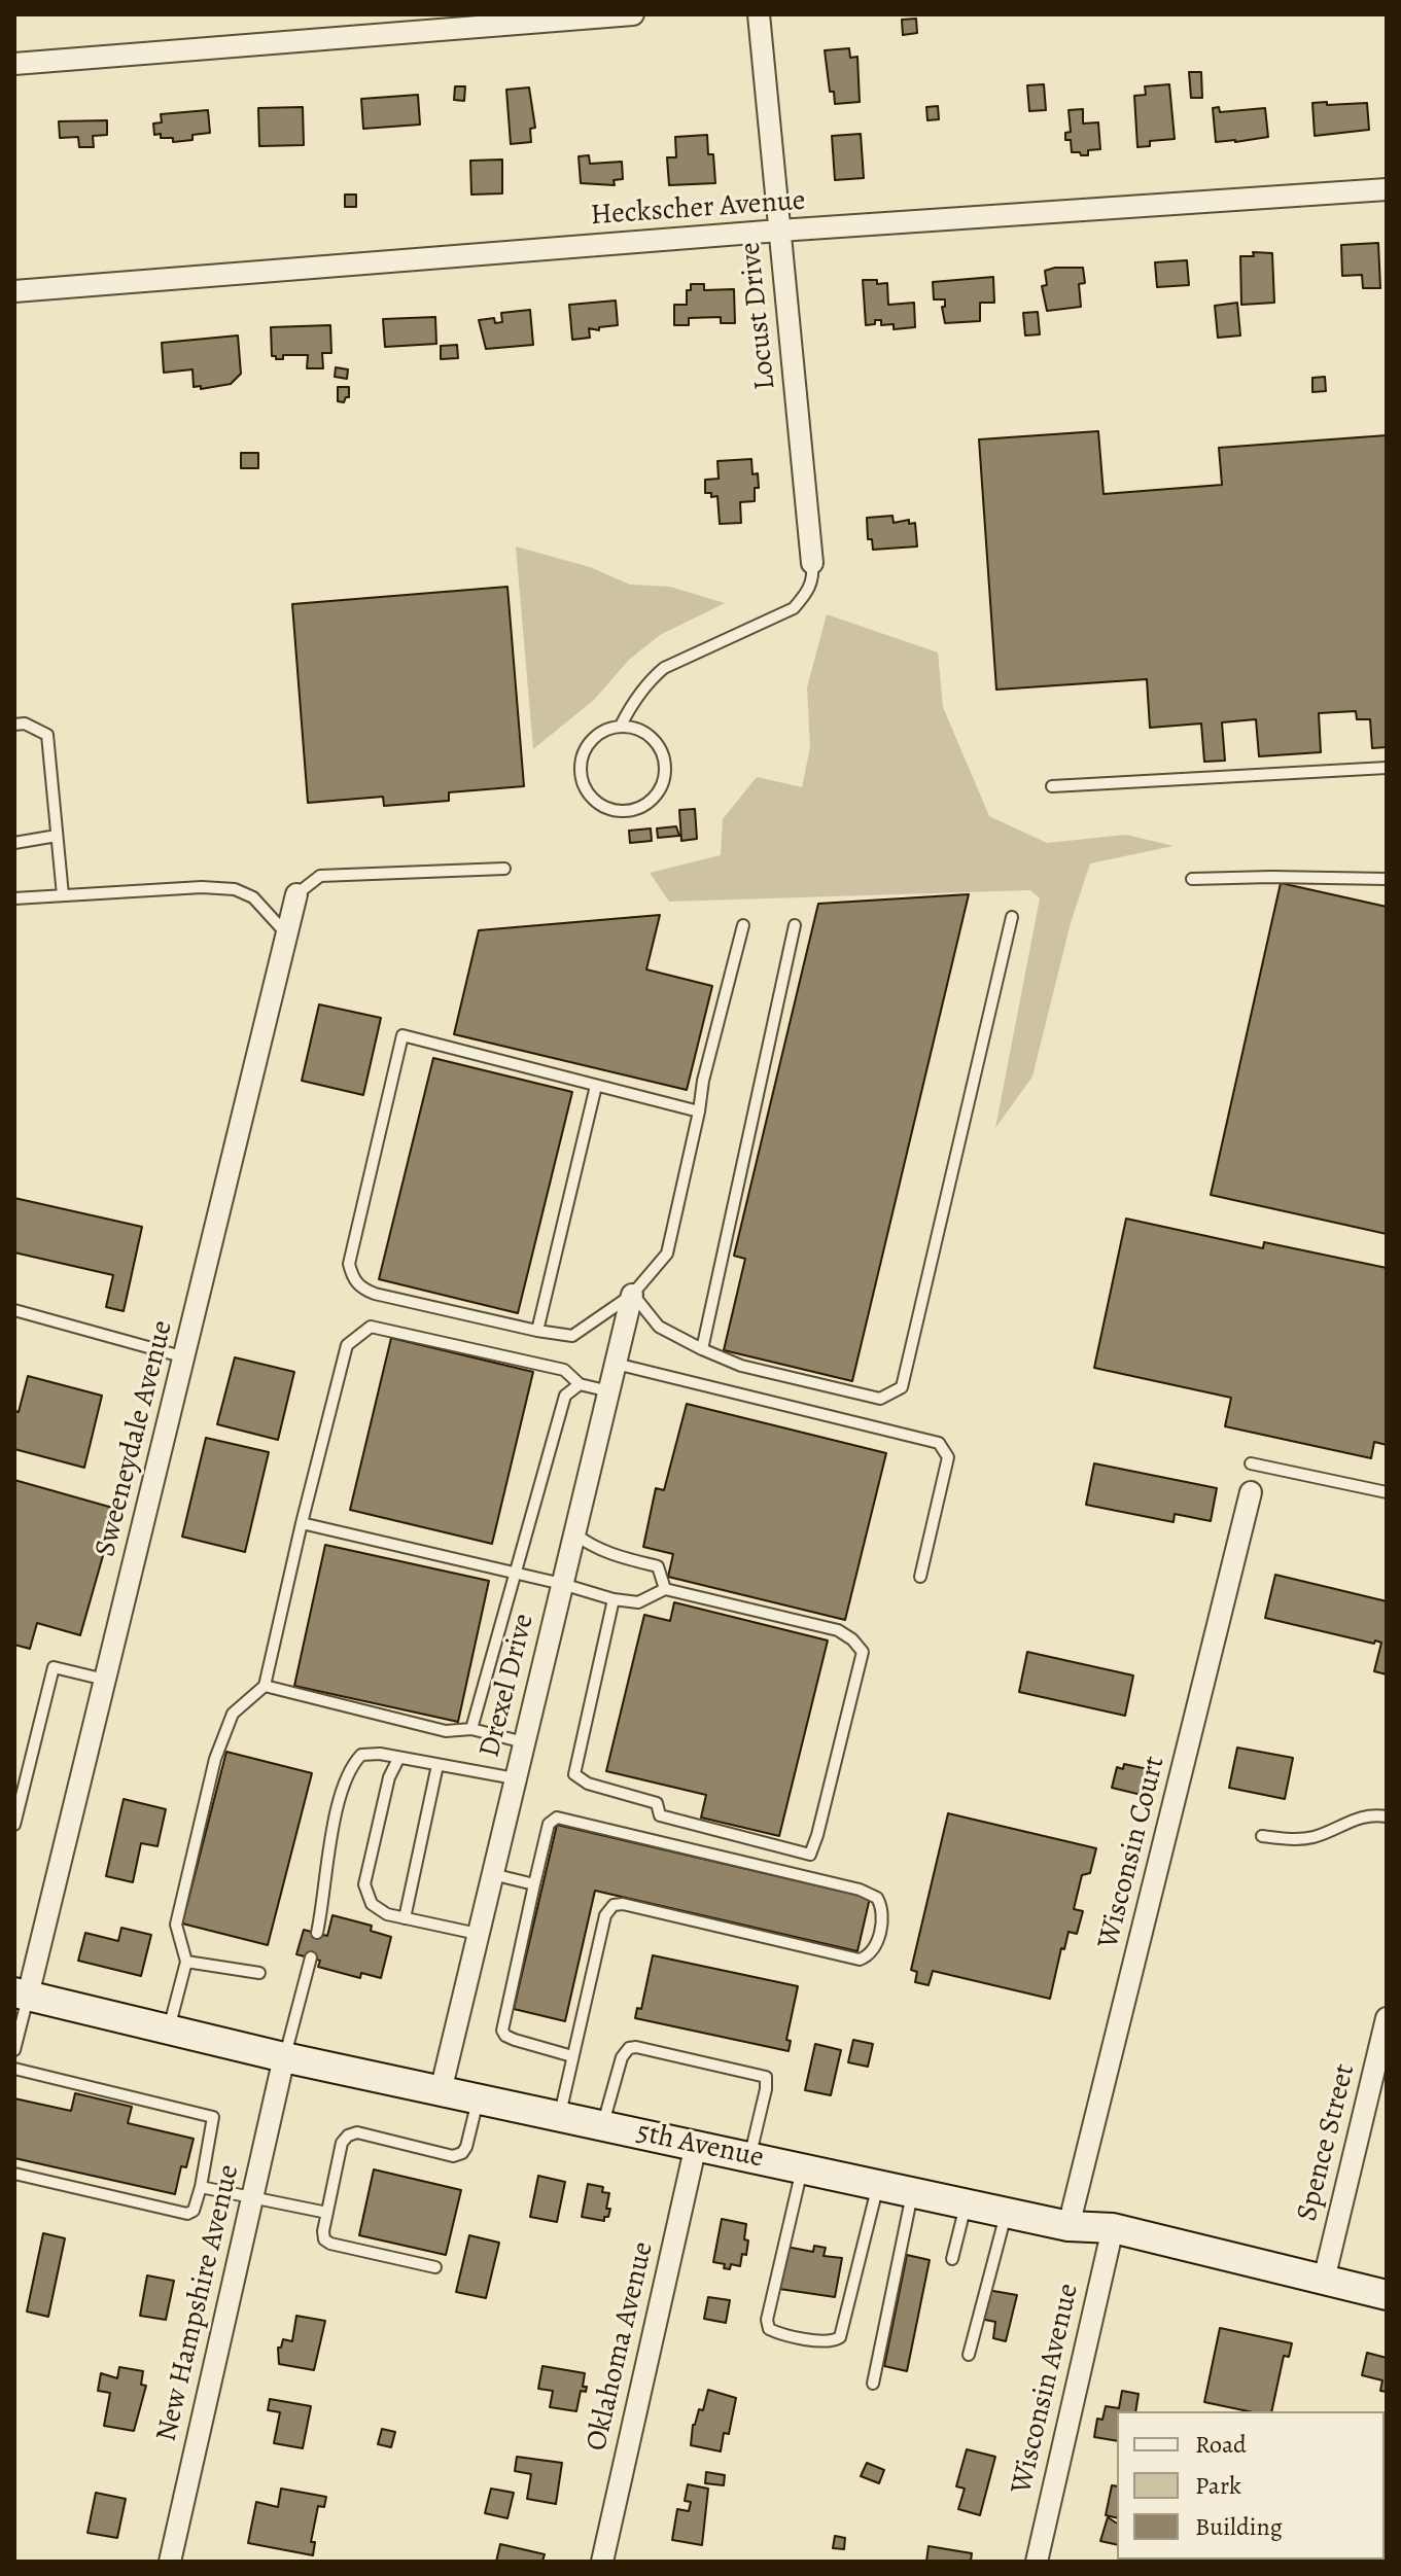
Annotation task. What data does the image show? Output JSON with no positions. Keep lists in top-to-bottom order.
{
  "streets": {
    "main road": ["5th Avenue"],
    "street": [
      "Heckscher Avenue",
      "Locust Drive",
      "Sweeneydale Avenue",
      "Drexel Drive",
      "Wisconsin Court",
      "Spence Street",
      "New Hampshire Avenue",
      "Oklahoma Avenue",
      "Wisconsin Avenue"
    ]
  },
  "crossings": [
    ["Heckscher Avenue", "Locust Drive"],
    ["Sweeneydale Avenue", "5th Avenue"],
    ["Drexel Drive", "5th Avenue"],
    ["Wisconsin Court", "5th Avenue"],
    ["Spence Street", "5th Avenue"],
    ["5th Avenue", "New Hampshire Avenue"],
    ["5th Avenue", "Oklahoma Avenue"],
    ["5th Avenue", "Wisconsin Avenue"]
  ],
  "legend": ["Road", "Park", "Building"]
}
